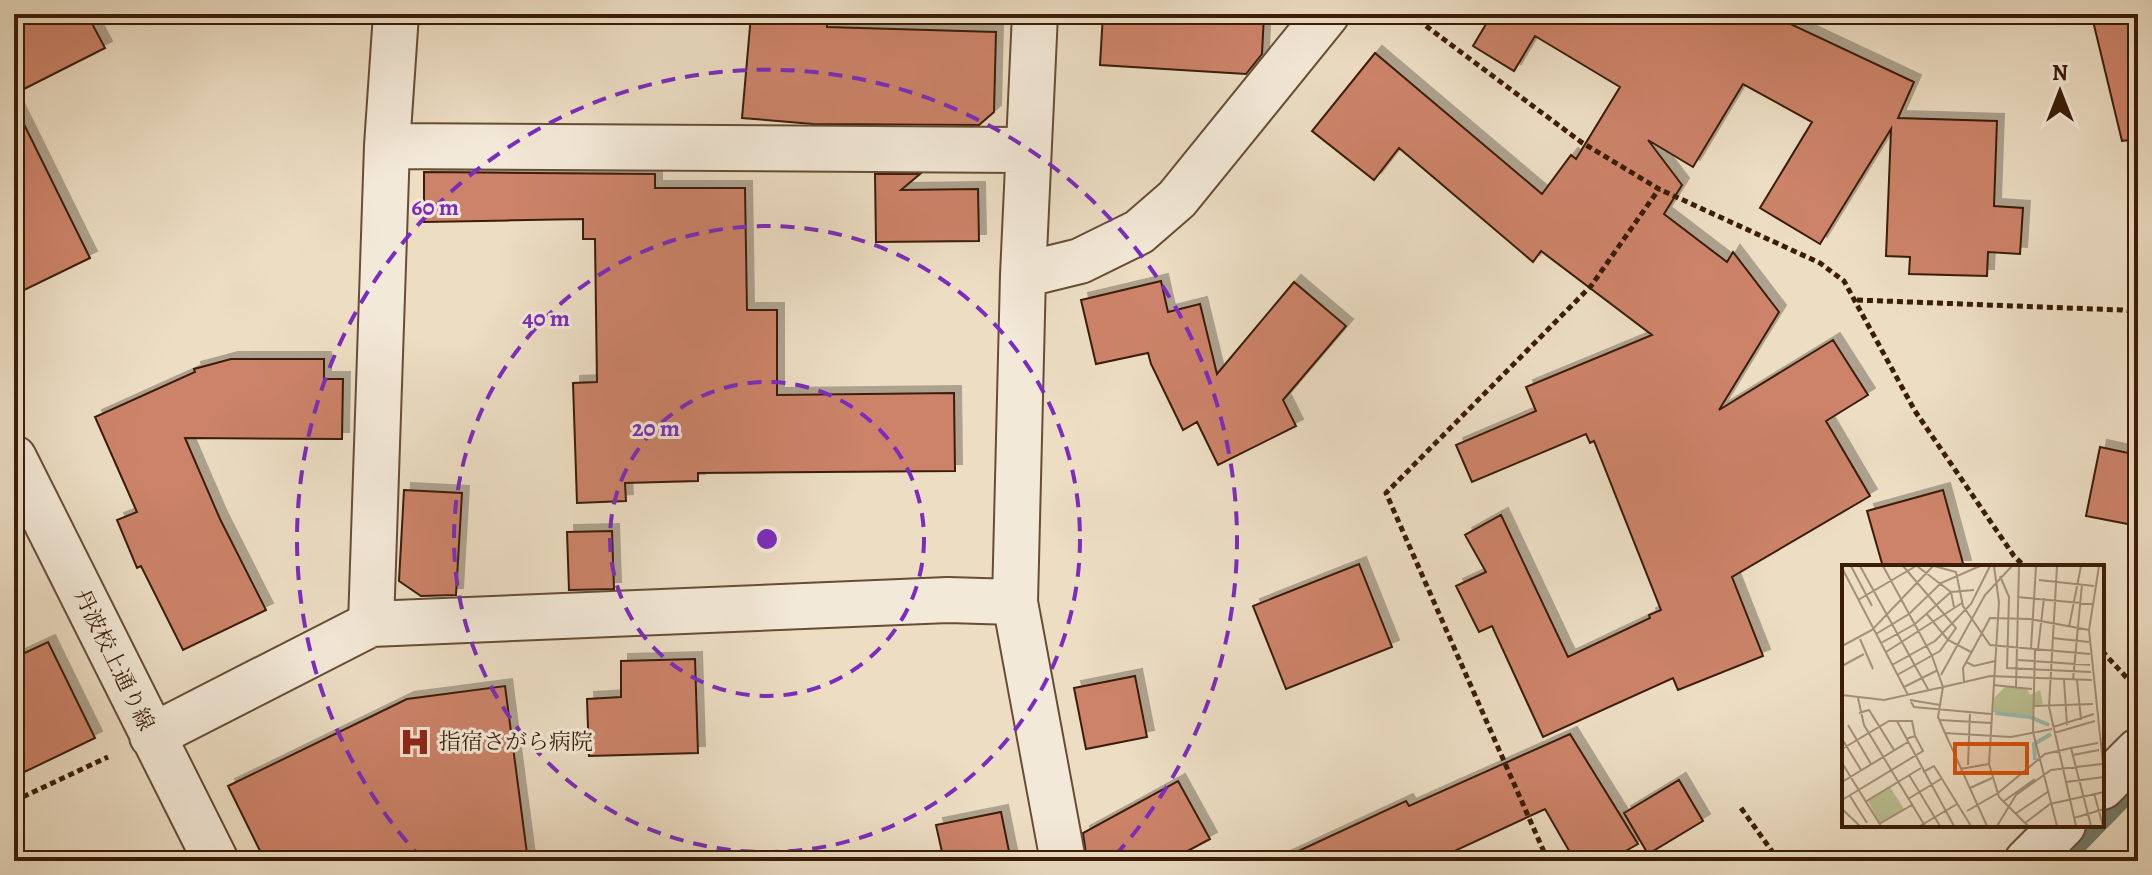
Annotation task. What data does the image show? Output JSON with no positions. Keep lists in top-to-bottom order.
{
  "streets": {
    "street": ["丹波校上通り線"]
  },
  "places": {
    "hospital": ["指宿さがら病院"]
  },
  "north": "top",
  "rings": ["60 m", "40 m", "20 m"]
}
